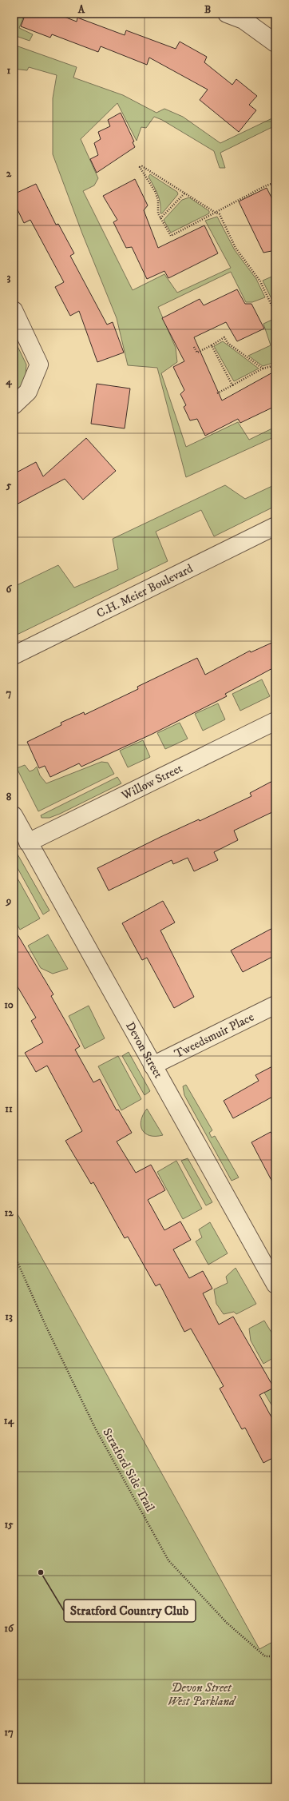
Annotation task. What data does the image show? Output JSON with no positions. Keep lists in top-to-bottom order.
{
  "streets": {
    "street": [
      "C.H. Meier Boulevard",
      "Willow Street",
      "Tweedsmuir Place",
      "Devon Street"
    ],
    "path": ["Stratford Side Trail"]
  },
  "crossings": [
    ["Willow Street", "Devon Street"],
    ["Tweedsmuir Place", "Devon Street"]
  ],
  "parks": ["Devon Street West Parkland"],
  "places": ["Stratford Country Club"],
  "grid": {
    "columns": ["A", "B"],
    "rows": [
      "1",
      "2",
      "3",
      "4",
      "5",
      "6",
      "7",
      "8",
      "9",
      "10",
      "11",
      "12",
      "13",
      "14",
      "15",
      "16",
      "17"
    ]
  }
}
